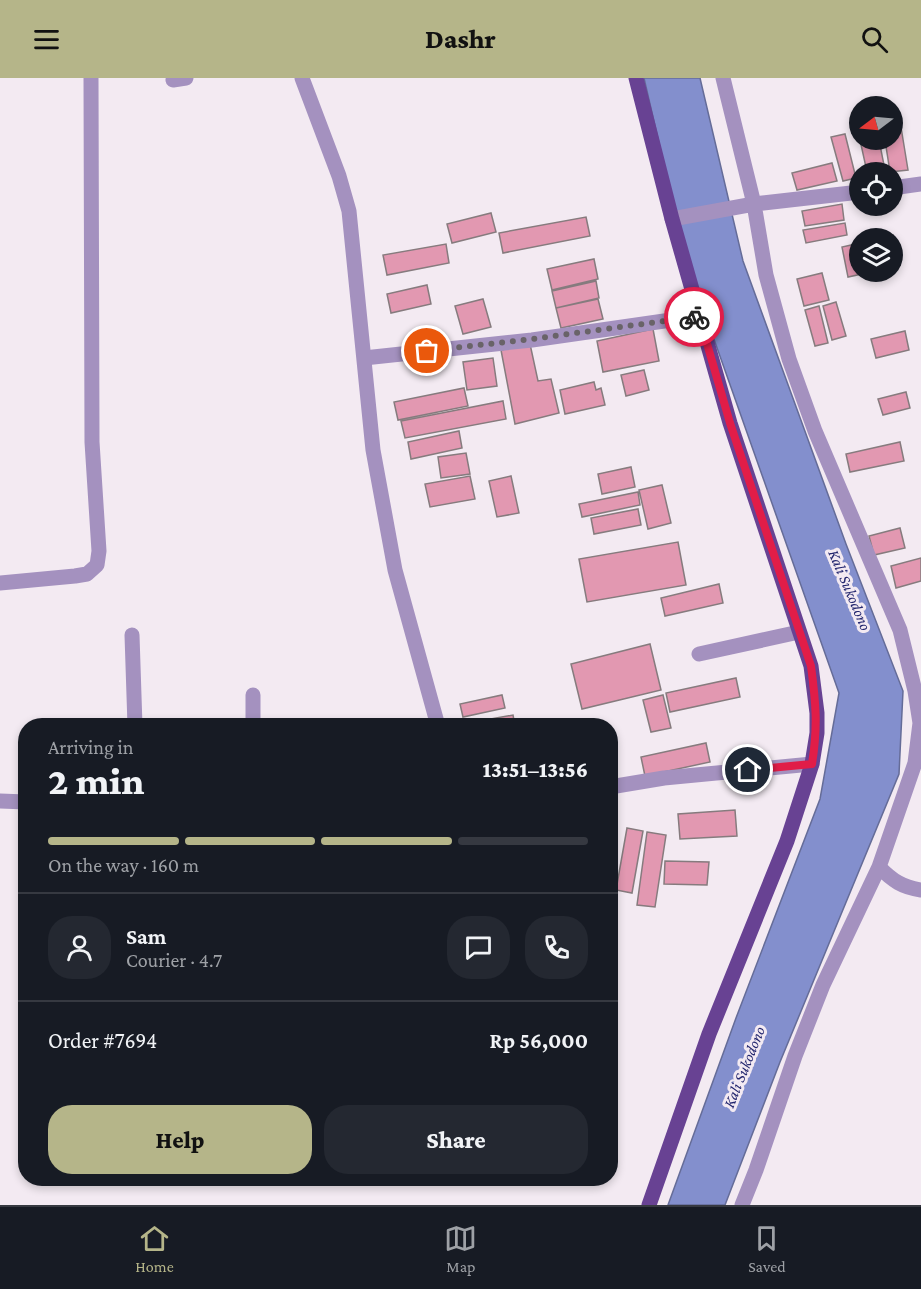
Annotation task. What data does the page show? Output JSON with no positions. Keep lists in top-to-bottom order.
{
  "water": ["Kali Sukodono"],
  "north": "left",
  "page": {
    "header": "Dashr",
    "heading": ["2 min", "Arriving in", "13:51–13:56"],
    "panel": [
      "Sam",
      "Courier · 4.7",
      "Order #7694",
      "Rp 56,000"
    ],
    "bar": "On the way · 160 m",
    "buttons": ["Help", "Share"],
    "tabs": ["Home", "Map", "Saved"]
  }
}
